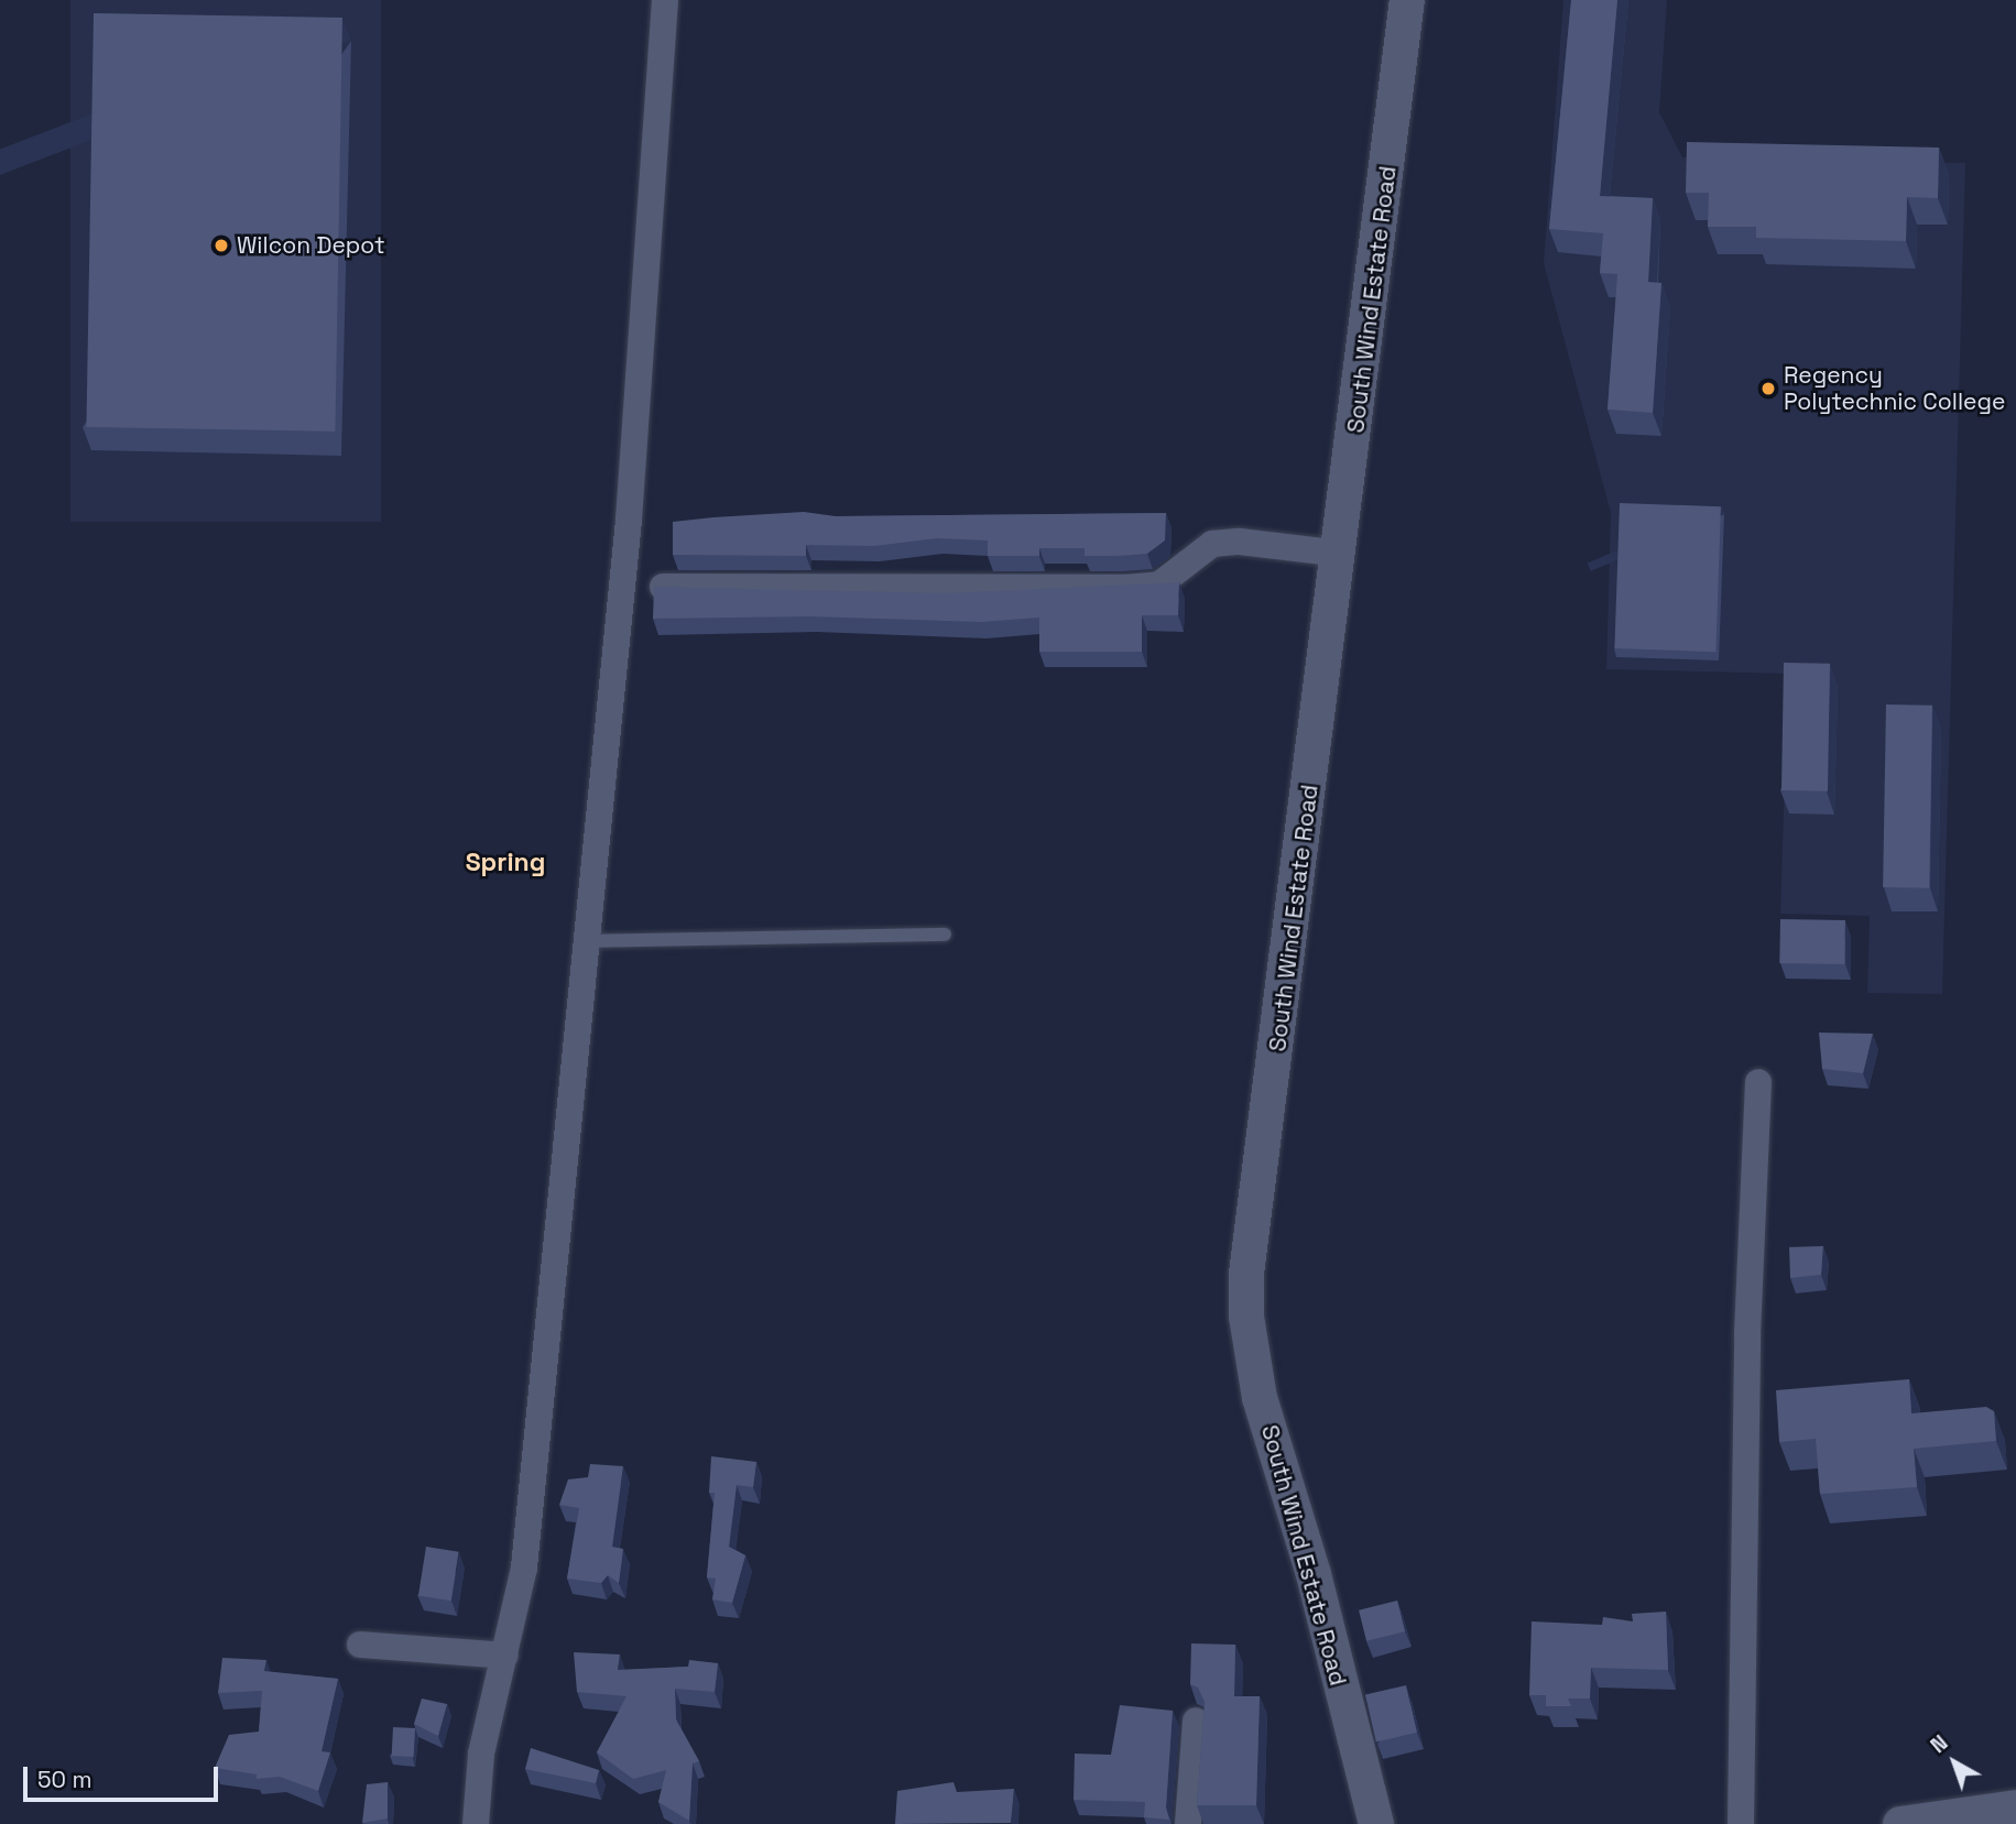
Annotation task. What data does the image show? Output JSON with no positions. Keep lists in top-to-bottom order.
{
  "streets": {
    "street": ["South Wind Estate Road"]
  },
  "districts": ["Spring"],
  "places": ["Wilcon Depot", "Regency Polytechnic College"],
  "scale_bar": "50 m",
  "north": "top left"
}
